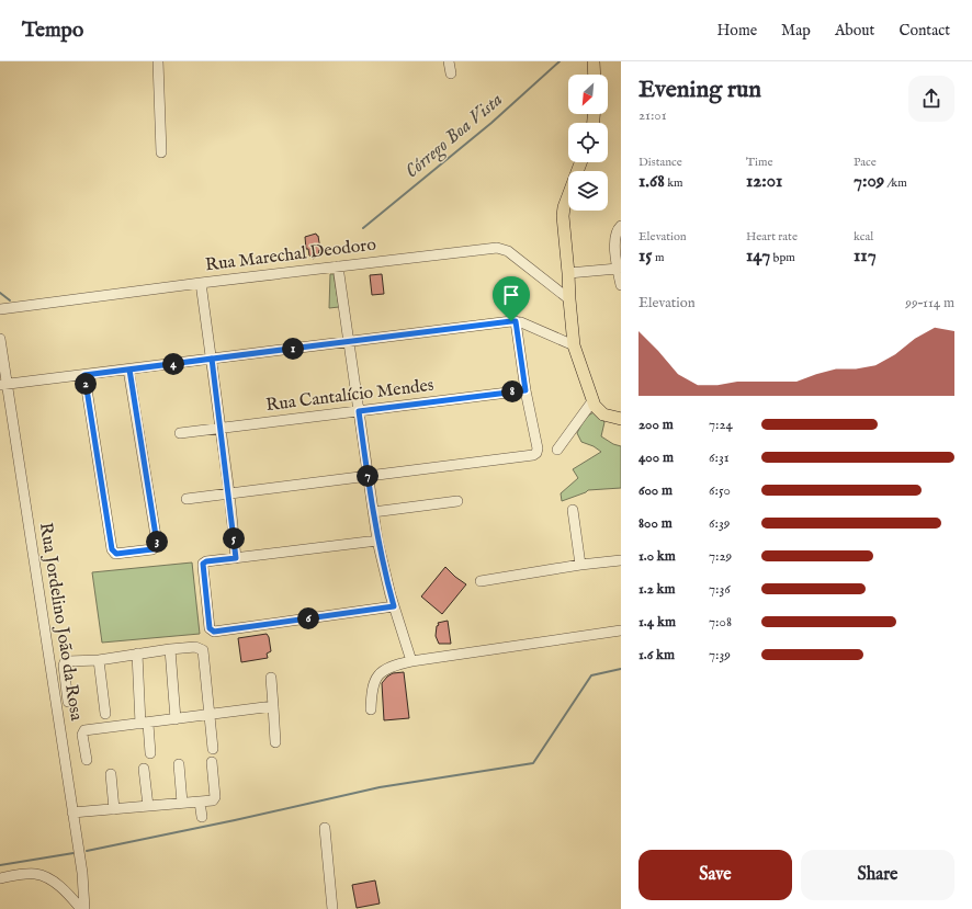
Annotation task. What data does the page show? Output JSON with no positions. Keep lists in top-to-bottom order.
{
  "streets": {
    "street": ["Rua Marechal Deodoro", "Rua Cantalício Mendes", "Rua Jordelino João da Rosa"]
  },
  "water": ["Córrego Boa Vista"],
  "north": "bottom left",
  "page": {
    "header": "Tempo",
    "nav": [
      "Home",
      "Map",
      "About",
      "Contact"
    ],
    "heading": ["Evening run", "21:01"],
    "stats": [
      ["Distance", "1.68 km"],
      ["Time", "12:01"],
      ["Pace", "7:09 /km"],
      ["Elevation", "15 m"],
      ["Heart rate", "147 bpm"],
      ["kcal", "117"]
    ],
    "chart": ["Elevation", "99–114 m"],
    "pins": [
      "1",
      "4",
      "2",
      "8",
      "7",
      "5",
      "3",
      "6"
    ],
    "list": [
      {
        "name": "200 m",
        "note": "7:24"
      },
      {
        "name": "400 m",
        "note": "6:31"
      },
      {
        "name": "600 m",
        "note": "6:50"
      },
      {
        "name": "800 m",
        "note": "6:39"
      },
      {
        "name": "1.0 km",
        "note": "7:29"
      },
      {
        "name": "1.2 km",
        "note": "7:36"
      },
      {
        "name": "1.4 km",
        "note": "7:08"
      },
      {
        "name": "1.6 km",
        "note": "7:39"
      }
    ],
    "buttons": ["Save", "Share"]
  }
}
